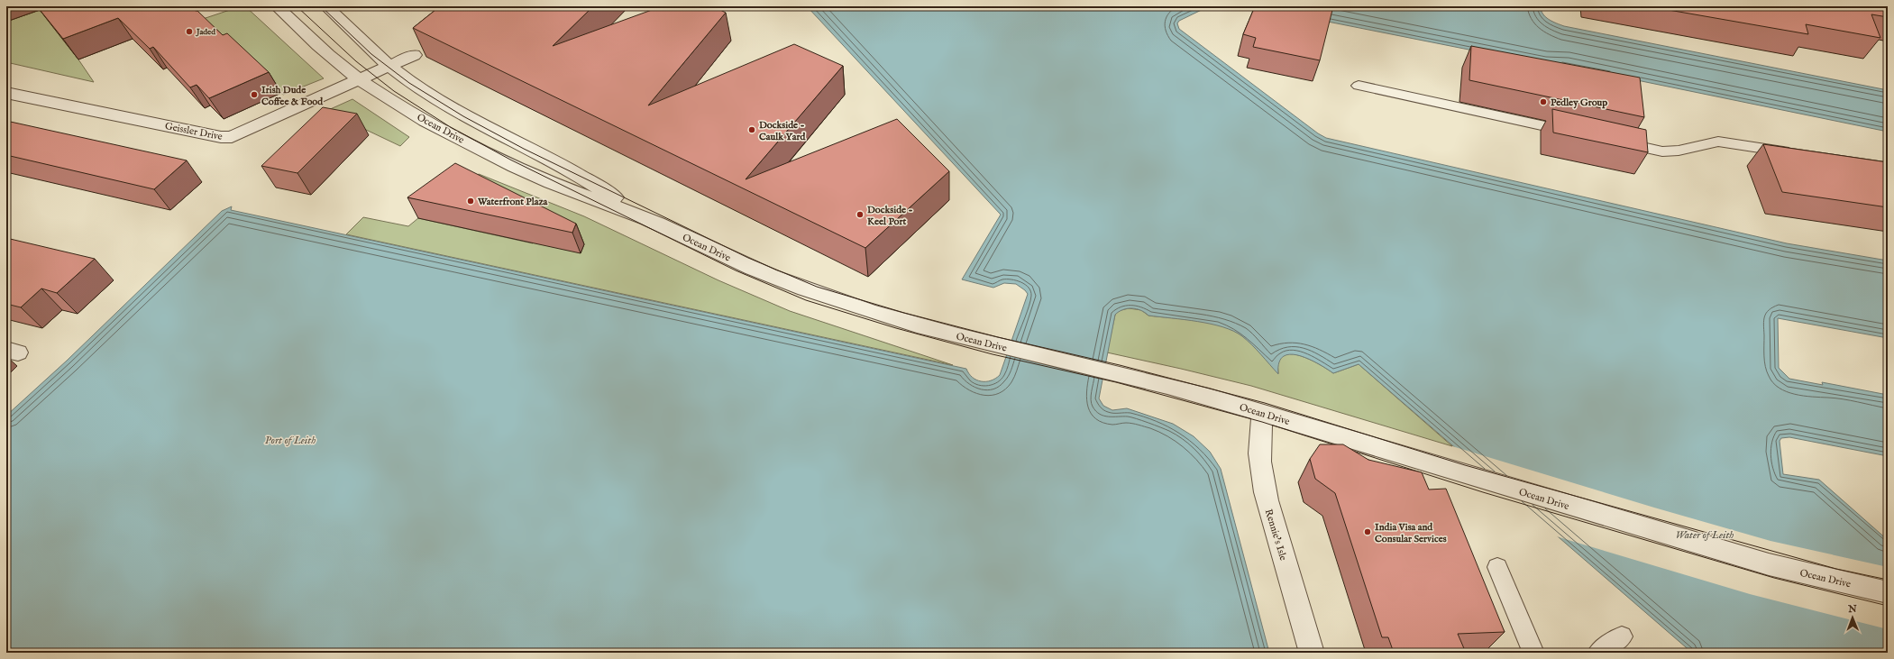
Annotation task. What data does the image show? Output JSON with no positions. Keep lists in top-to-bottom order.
{
  "streets": {
    "street": ["Ocean Drive", "Geissler Drive", "Rennie's Isle"]
  },
  "crossings": [
    ["Ocean Drive", "Geissler Drive"],
    ["Ocean Drive", "Rennie's Isle"]
  ],
  "water": ["Port of Leith", "Water of Leith"],
  "places": [
    "Jaded",
    "Irish Dude Coffee & Food",
    "Pedley Group",
    "Dockside - Caulk Yard",
    "Waterfront Plaza",
    "Dockside - Keel Port",
    "India Visa and Consular Services"
  ],
  "north": "top"
}
